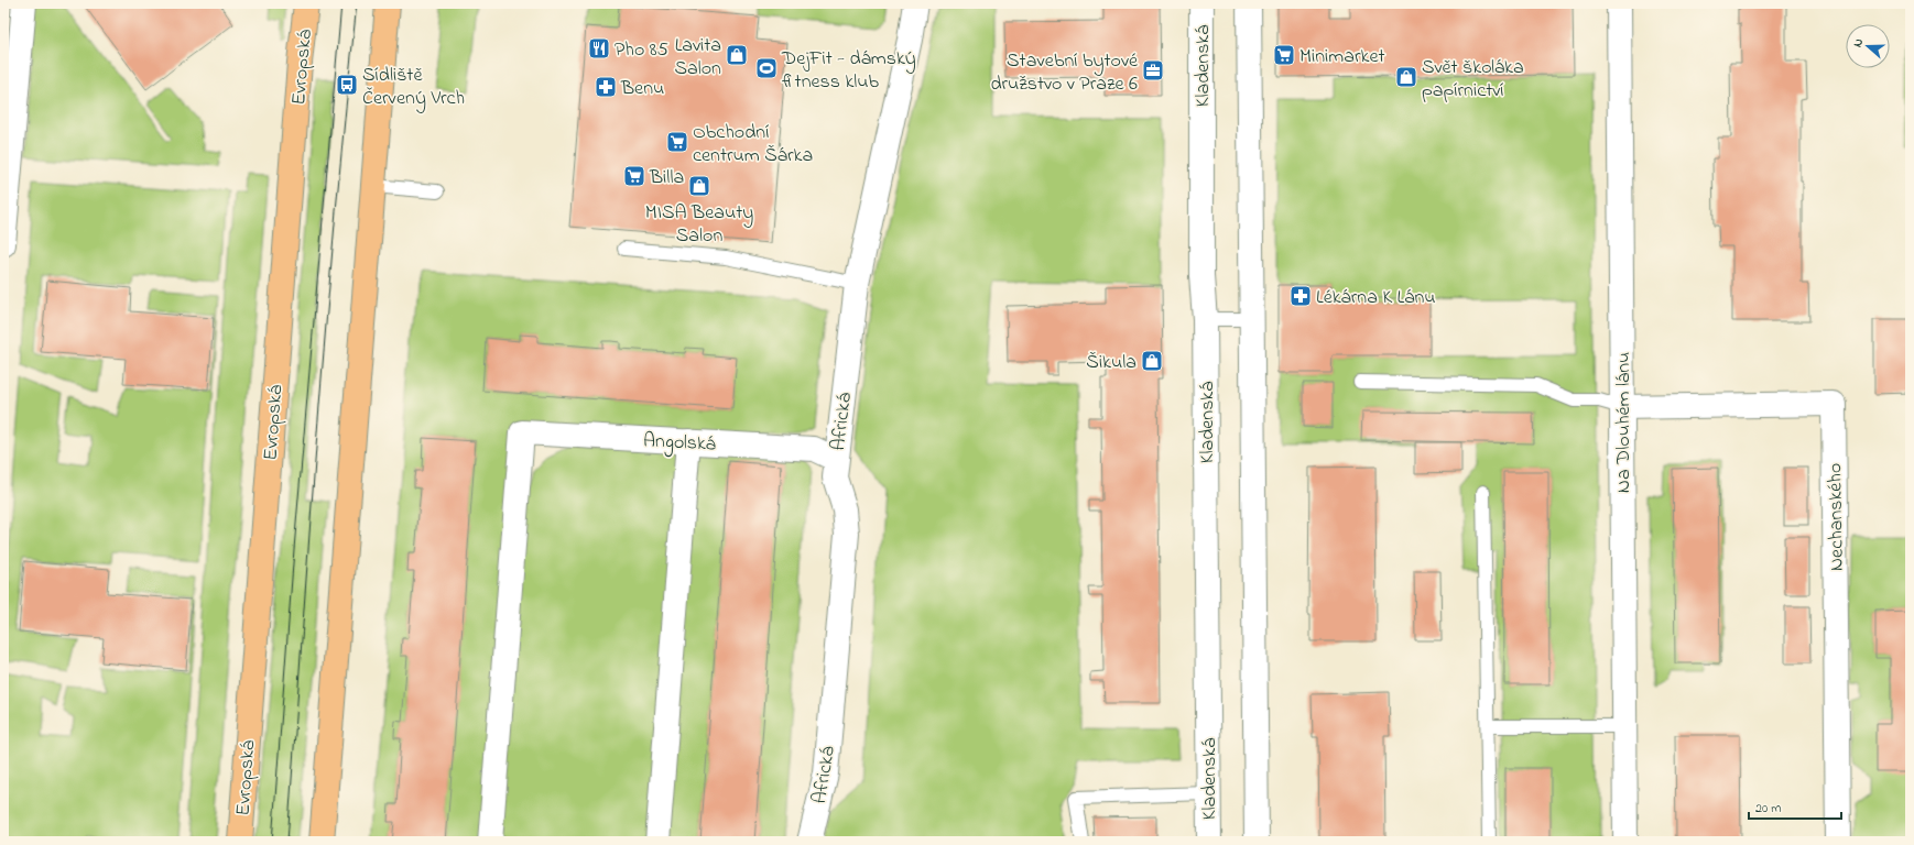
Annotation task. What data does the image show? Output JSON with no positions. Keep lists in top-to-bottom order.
{
  "streets": {
    "main road": ["Evropská"],
    "street": [
      "Kladenská",
      "Africká",
      "Na Dlouhém lánu",
      "Angolská",
      "Nechanského"
    ]
  },
  "crossings": [
    ["Africká", "Angolská"],
    ["Na Dlouhém lánu", "Nechanského"]
  ],
  "places": {
    "restaurant": ["Pho 85"],
    "shop": [
      "Lavita Salon",
      "Svět školáka papírnictví",
      "MISA Beauty Salon",
      "Šikula"
    ],
    "supermarket": ["Minimarket", "Obchodní centrum Šárka", "Billa"],
    "sports": ["DejFit - dámský fitness klub"],
    "office": ["Stavební bytové družstvo v Praze 6"],
    "bus stop": ["Sídliště Červený Vrch"],
    "pharmacy": ["Benu", "Lékárna K Lánu"]
  },
  "scale_bar": "20 m",
  "north": "left"
}
